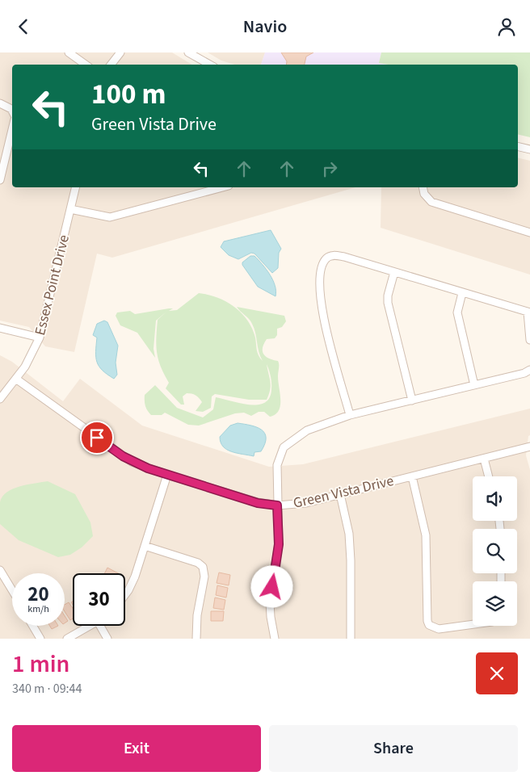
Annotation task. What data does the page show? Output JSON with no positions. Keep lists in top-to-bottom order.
{
  "streets": {
    "street": ["Essex Point Drive", "Green Vista Drive"]
  },
  "crossings": [
    ["Essex Point Drive", "Green Vista Drive"]
  ],
  "page": {
    "header": "Navio",
    "turn": ["100 m", "Green Vista Drive"],
    "speed": "20 km/h",
    "limit": "30",
    "heading": ["1 min", "340 m · 09:44"],
    "buttons": ["Exit", "Share"]
  }
}
